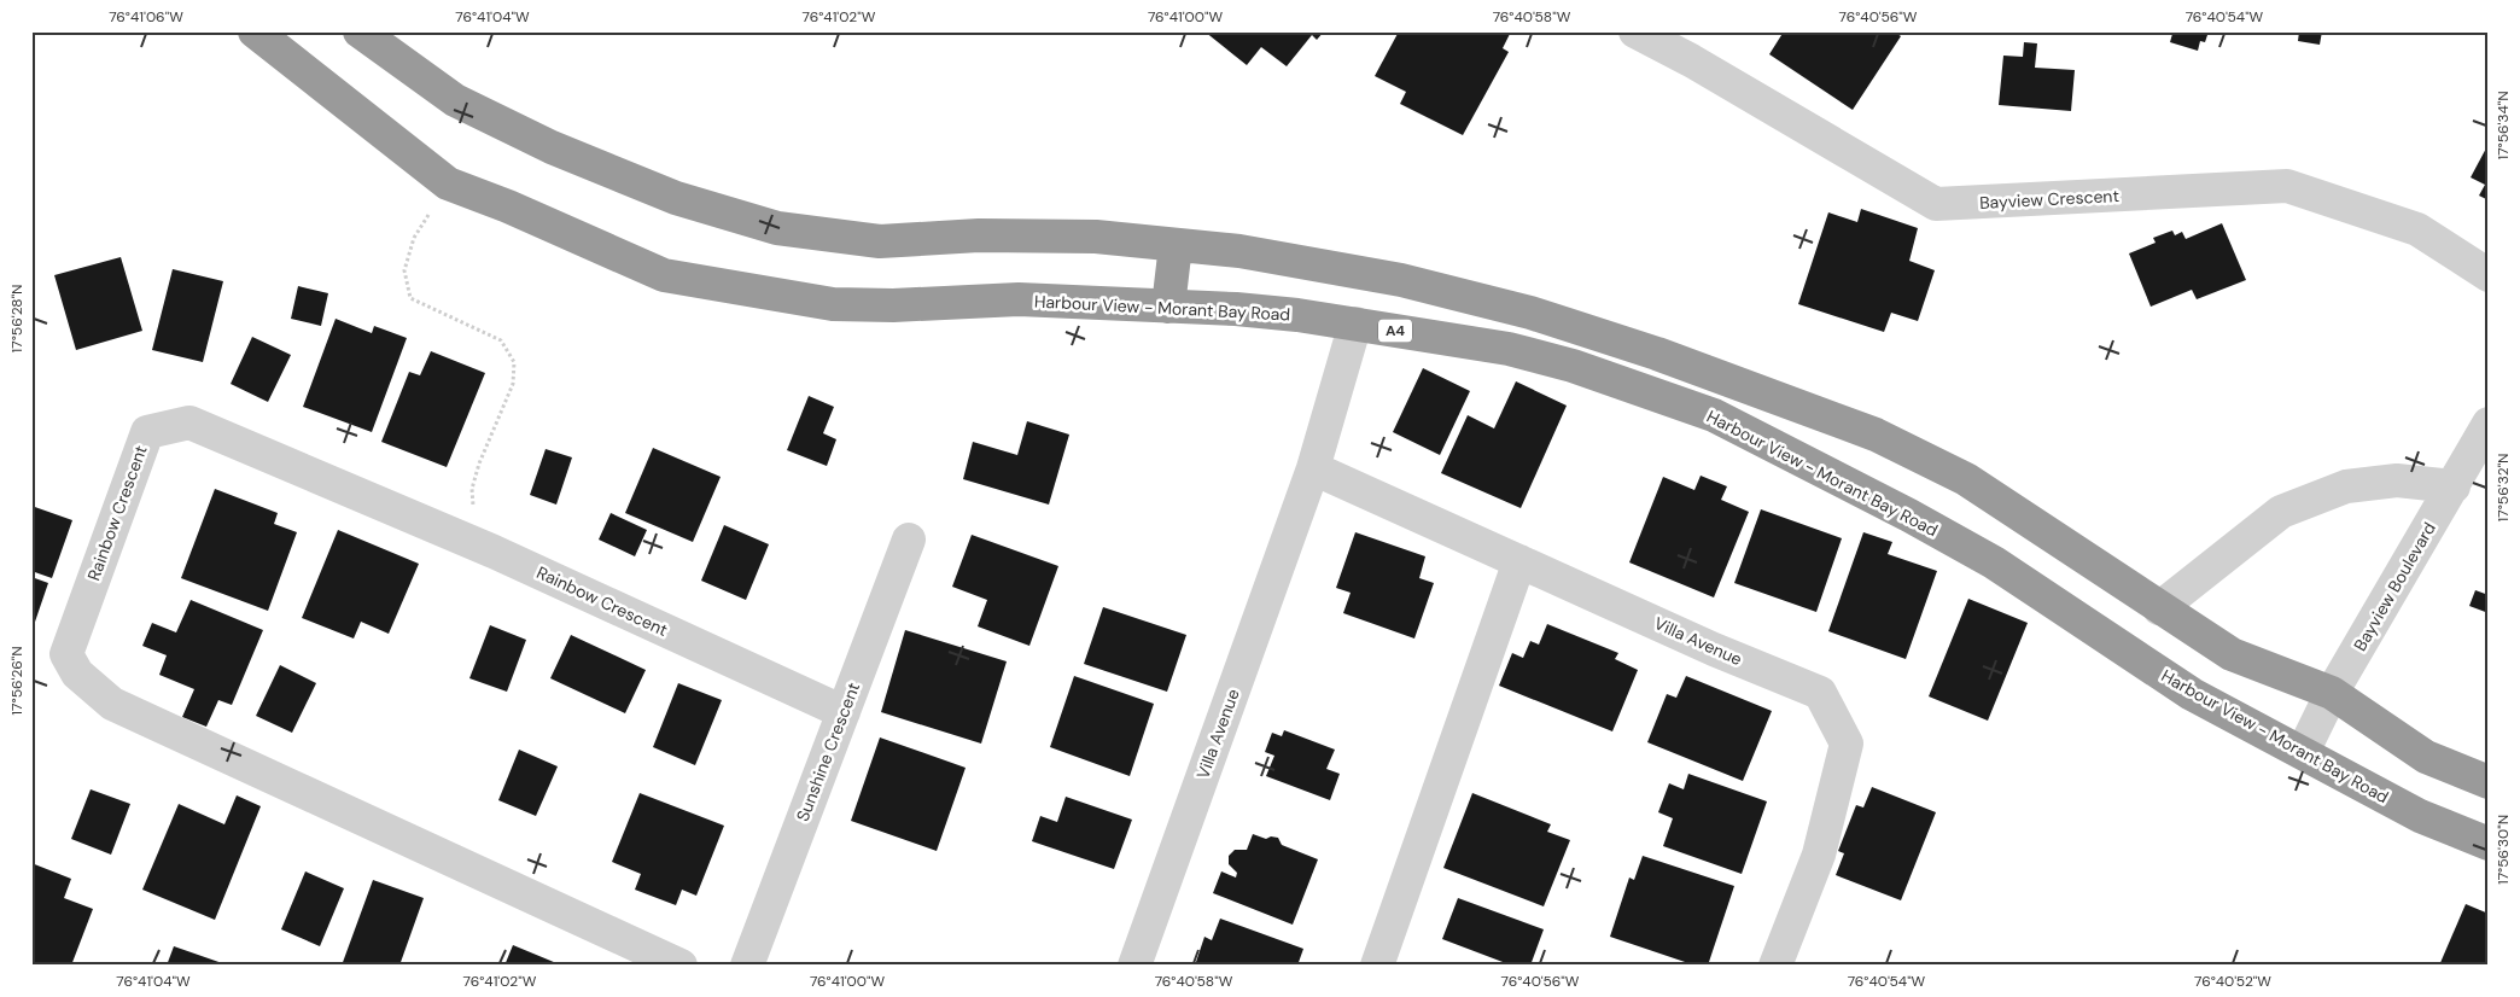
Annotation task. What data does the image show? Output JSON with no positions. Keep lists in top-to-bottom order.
{
  "streets": {
    "highway": ["Harbour View - Morant Bay Road", "A4"],
    "street": [
      "Bayview Crescent",
      "Rainbow Crescent",
      "Bayview Boulevard",
      "Villa Avenue",
      "Sunshine Crescent"
    ]
  },
  "crossings": [
    ["Harbour View - Morant Bay Road", "Bayview Boulevard"],
    ["Harbour View - Morant Bay Road", "Villa Avenue"],
    ["Rainbow Crescent", "Sunshine Crescent"]
  ],
  "coordinates": [
    "76°41'06\"W",
    "76°41'04\"W",
    "76°41'02\"W",
    "76°41'00\"W",
    "76°40'58\"W",
    "76°40'56\"W",
    "76°40'54\"W",
    "17°56'34\"N",
    "17°56'28\"N",
    "17°56'32\"N",
    "17°56'26\"N",
    "17°56'30\"N",
    "76°40'52\"W"
  ]
}
